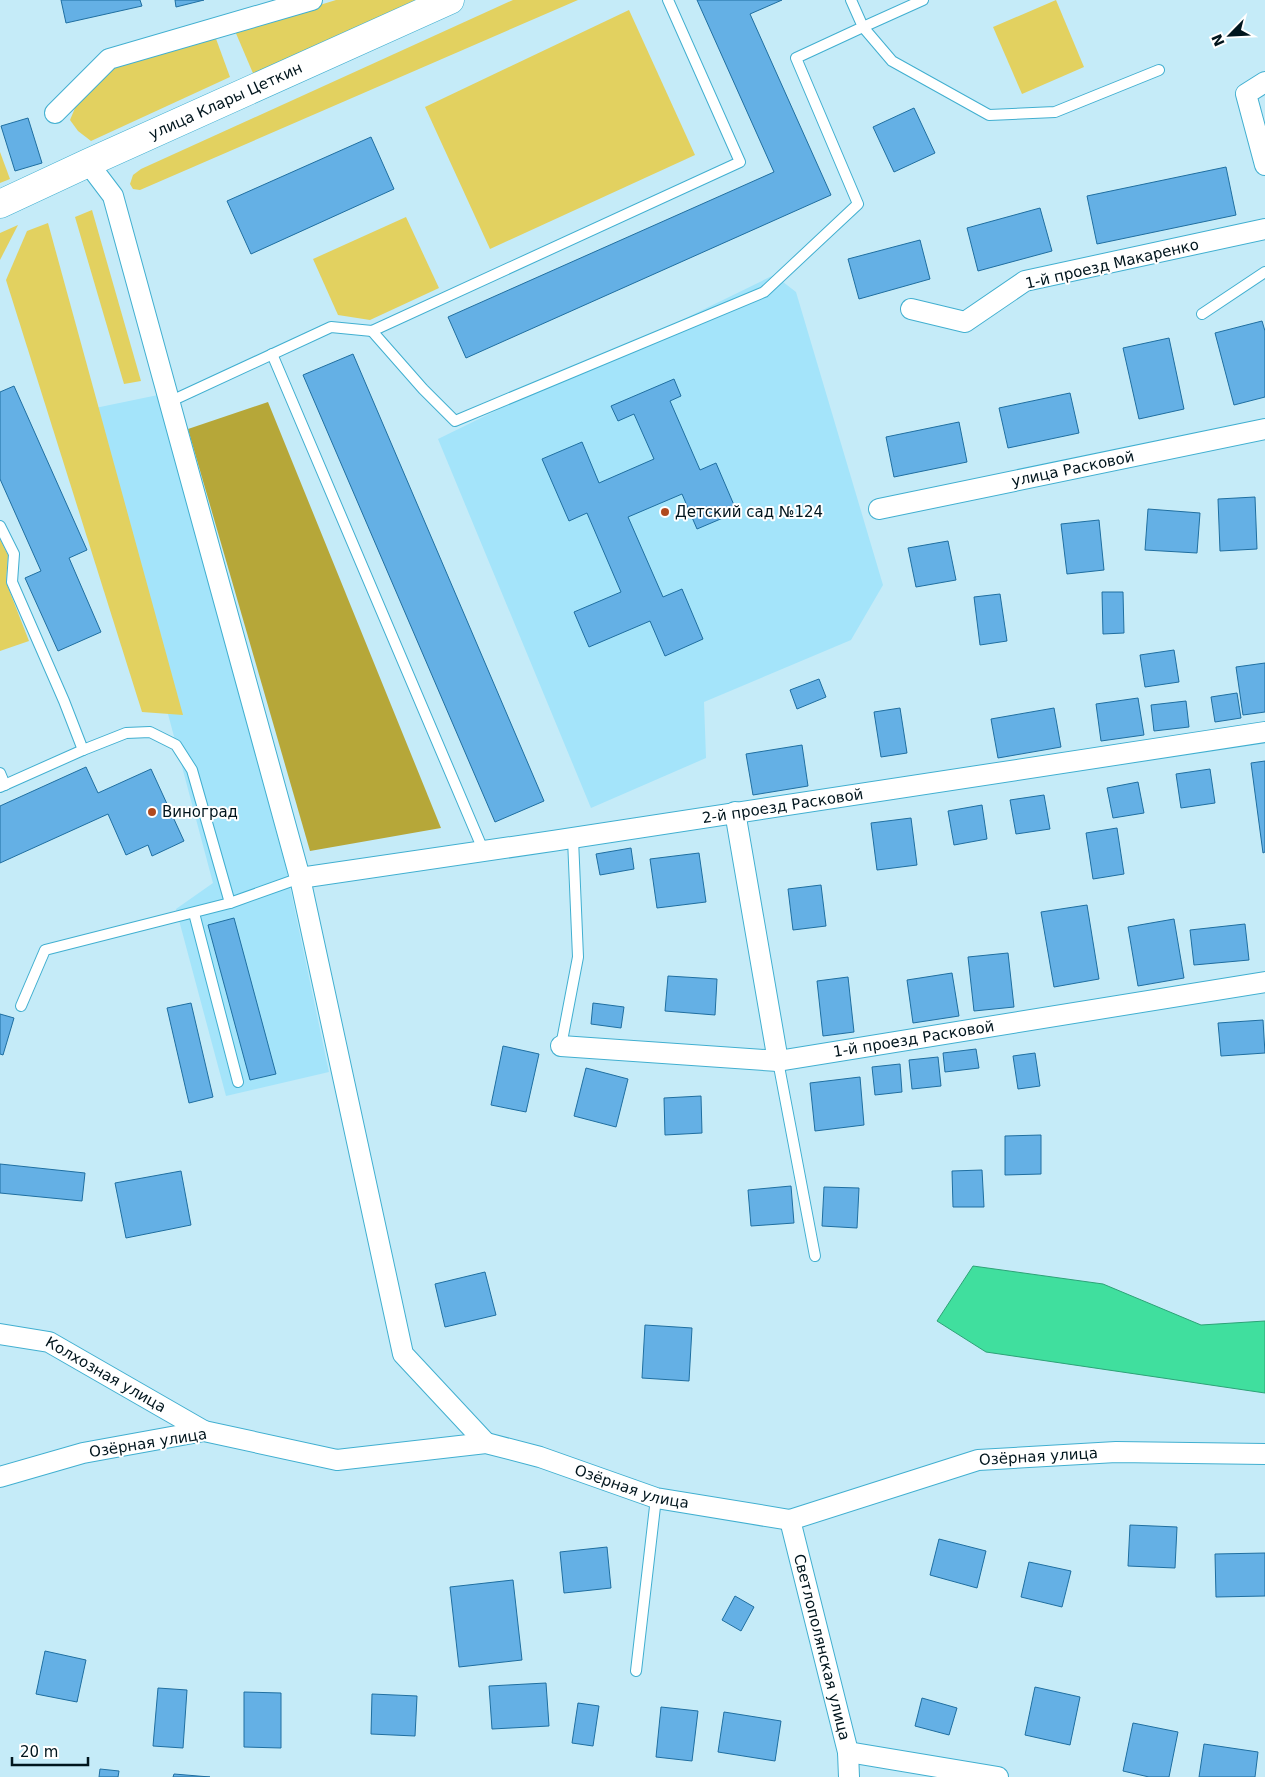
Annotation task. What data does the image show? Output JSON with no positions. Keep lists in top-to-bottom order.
{
  "streets": {
    "main road": ["улица Клары Цеткин"],
    "street": [
      "1-й проезд Макаренко",
      "улица Расковой",
      "2-й проезд Расковой",
      "1-й проезд Расковой",
      "Колхозная улица",
      "Озёрная улица",
      "Светлополянская улица"
    ]
  },
  "crossings": [
    ["Колхозная улица", "Озёрная улица"],
    ["Озёрная улица", "Светлополянская улица"]
  ],
  "places": ["Детский сад №124", "Виноград"],
  "scale_bar": "20 m",
  "north": "bottom left"
}
